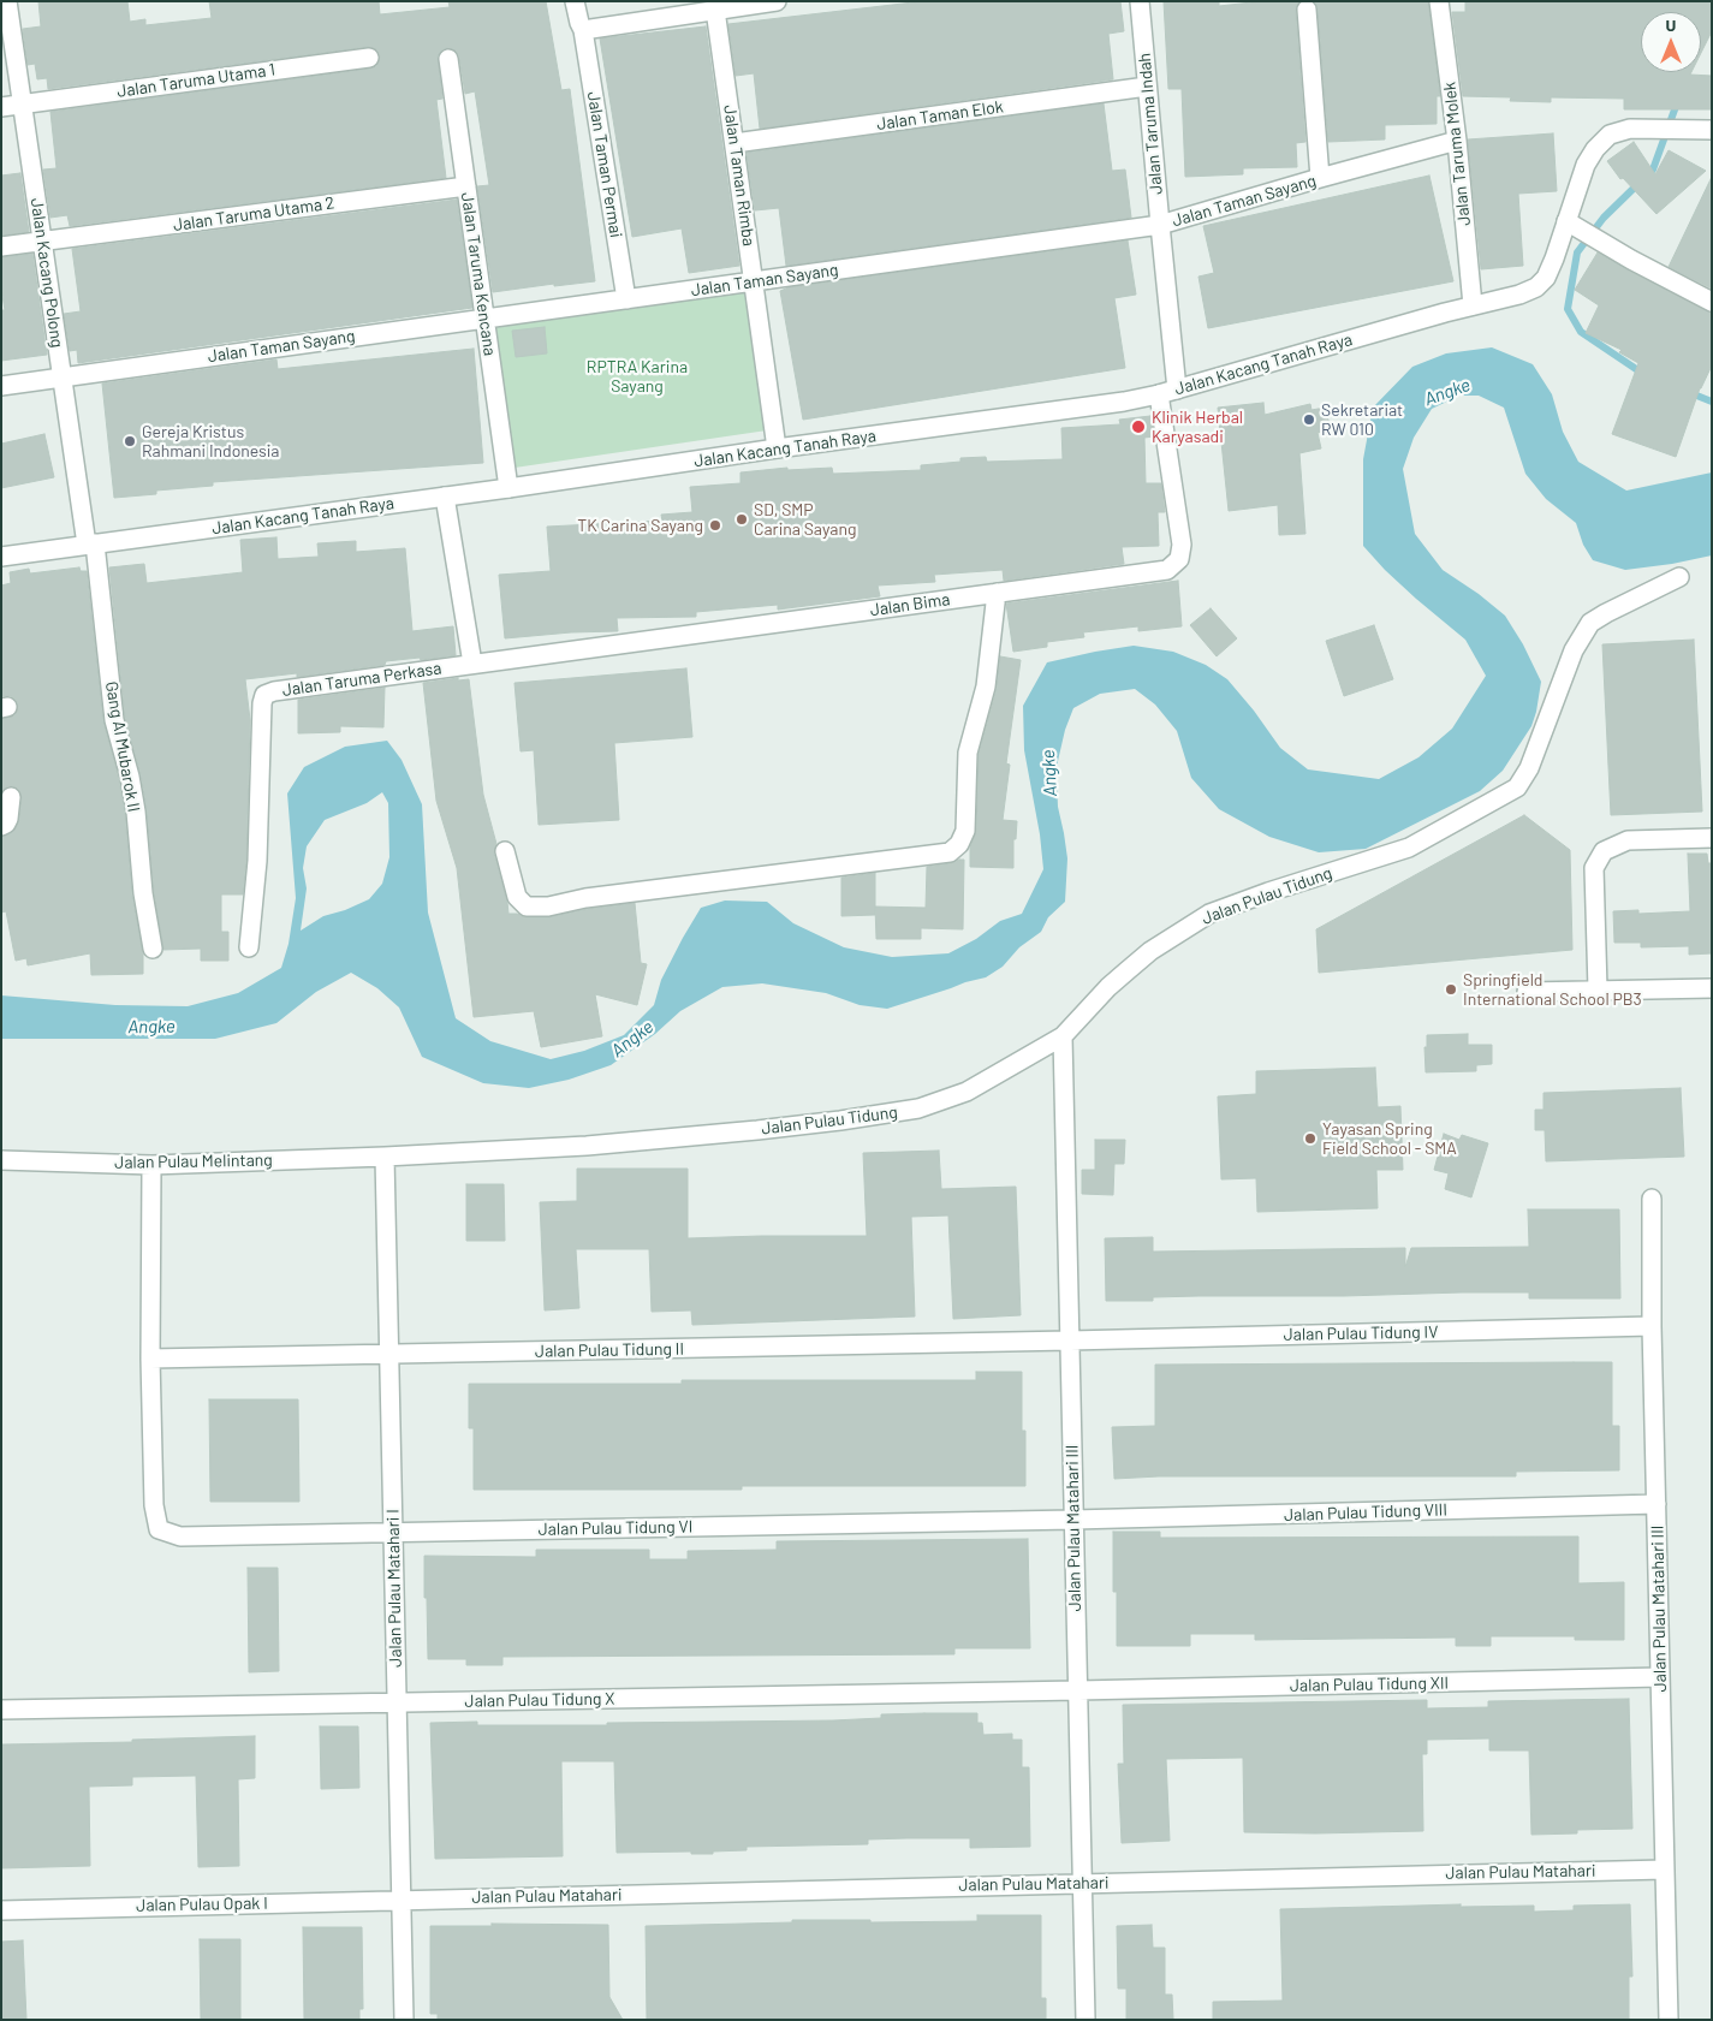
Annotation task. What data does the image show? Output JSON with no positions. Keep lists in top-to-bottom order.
{
  "streets": {
    "street": [
      "Jalan Taruma Utama 1",
      "Jalan Taman Elok",
      "Jalan Taruma Indah",
      "Jalan Taruma Molek",
      "Jalan Taman Permai",
      "Jalan Taman Rimba",
      "Jalan Taman Sayang",
      "Jalan Taruma Utama 2",
      "Jalan Kacang Polong",
      "Jalan Taruma Kencana",
      "Jalan Kacang Tanah Raya",
      "Jalan Bima",
      "Jalan Taruma Perkasa",
      "Gang Al Mubarok II",
      "Jalan Pulau Tidung",
      "Jalan Pulau Melintang",
      "Jalan Pulau Tidung IV",
      "Jalan Pulau Tidung II",
      "Jalan Pulau Tidung VIII",
      "Jalan Pulau Tidung VI",
      "Jalan Pulau Matahari III",
      "Jalan Pulau Matahari I",
      "Jalan Pulau Tidung XII",
      "Jalan Pulau Tidung X",
      "Jalan Pulau Matahari",
      "Jalan Pulau Opak I"
    ]
  },
  "crossings": [
    ["Jalan Taruma Utama 1", "Jalan Kacang Polong"],
    ["Jalan Taman Elok", "Jalan Taruma Indah"],
    ["Jalan Taman Elok", "Jalan Taman Rimba"],
    ["Jalan Taruma Indah", "Jalan Taman Sayang"],
    ["Jalan Taruma Indah", "Jalan Kacang Tanah Raya"],
    ["Jalan Taruma Molek", "Jalan Taman Sayang"],
    ["Jalan Taruma Molek", "Jalan Kacang Tanah Raya"],
    ["Jalan Taman Permai", "Jalan Taman Sayang"],
    ["Jalan Taman Rimba", "Jalan Taman Sayang"],
    ["Jalan Taman Rimba", "Jalan Kacang Tanah Raya"],
    ["Jalan Taman Sayang", "Jalan Kacang Polong"],
    ["Jalan Taman Sayang", "Jalan Taruma Kencana"],
    ["Jalan Taruma Utama 2", "Jalan Kacang Polong"],
    ["Jalan Taruma Utama 2", "Jalan Taruma Kencana"],
    ["Jalan Kacang Polong", "Jalan Kacang Tanah Raya"],
    ["Jalan Kacang Polong", "Gang Al Mubarok II"],
    ["Jalan Taruma Kencana", "Jalan Kacang Tanah Raya"],
    ["Jalan Kacang Tanah Raya", "Jalan Bima"],
    ["Jalan Kacang Tanah Raya", "Gang Al Mubarok II"],
    ["Jalan Bima", "Jalan Taruma Perkasa"],
    ["Jalan Pulau Tidung", "Jalan Pulau Melintang"],
    ["Jalan Pulau Tidung", "Jalan Pulau Matahari III"],
    ["Jalan Pulau Tidung", "Jalan Pulau Matahari I"],
    ["Jalan Pulau Melintang", "Jalan Pulau Matahari I"],
    ["Jalan Pulau Tidung IV", "Jalan Pulau Tidung II"],
    ["Jalan Pulau Tidung IV", "Jalan Pulau Matahari III"],
    ["Jalan Pulau Tidung II", "Jalan Pulau Tidung VI"],
    ["Jalan Pulau Tidung II", "Jalan Pulau Matahari III"],
    ["Jalan Pulau Tidung II", "Jalan Pulau Matahari I"],
    ["Jalan Pulau Tidung VIII", "Jalan Pulau Tidung VI"],
    ["Jalan Pulau Tidung VIII", "Jalan Pulau Matahari III"],
    ["Jalan Pulau Tidung VI", "Jalan Pulau Matahari III"],
    ["Jalan Pulau Tidung VI", "Jalan Pulau Matahari I"],
    ["Jalan Pulau Matahari III", "Jalan Pulau Tidung XII"],
    ["Jalan Pulau Matahari III", "Jalan Pulau Tidung X"],
    ["Jalan Pulau Matahari III", "Jalan Pulau Matahari"],
    ["Jalan Pulau Matahari I", "Jalan Pulau Tidung X"],
    ["Jalan Pulau Matahari I", "Jalan Pulau Matahari"],
    ["Jalan Pulau Matahari I", "Jalan Pulau Opak I"],
    ["Jalan Pulau Tidung XII", "Jalan Pulau Tidung X"],
    ["Jalan Pulau Matahari", "Jalan Pulau Opak I"]
  ],
  "water": ["Angke"],
  "parks": ["RPTRA Karina Sayang"],
  "places": [
    "Sekretariat RW 010",
    "Klinik Herbal Karyasadi",
    "Gereja Kristus Rahmani Indonesia",
    "SD, SMP Carina Sayang",
    "TK Carina Sayang",
    "Springfield International School PB3",
    "Yayasan Spring Field School - SMA"
  ],
  "north": "top"
}
